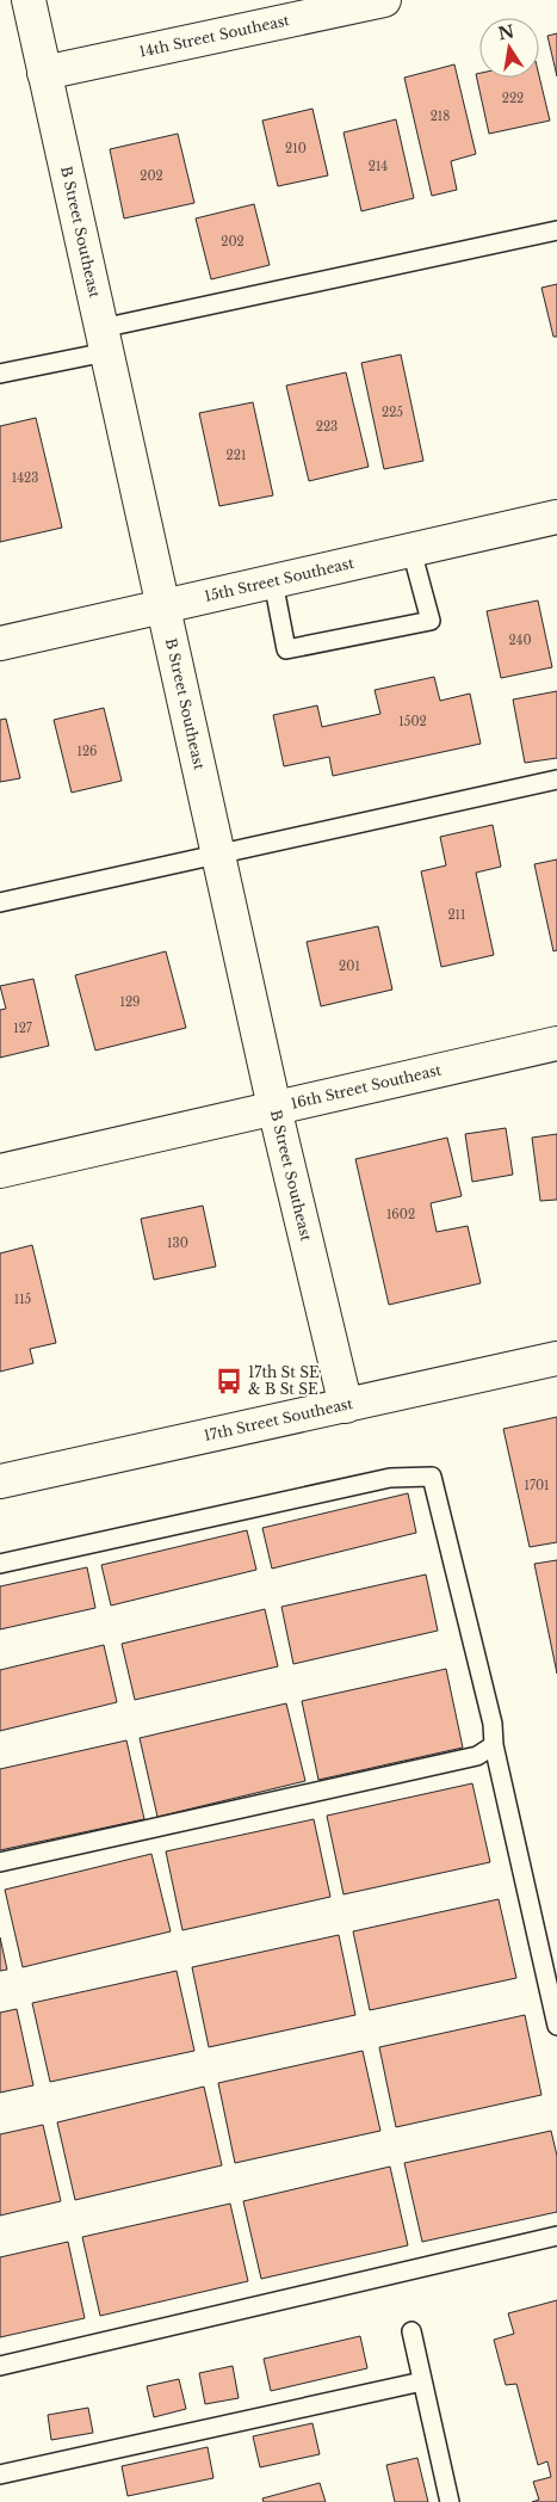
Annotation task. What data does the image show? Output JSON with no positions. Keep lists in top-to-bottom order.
{
  "streets": {
    "street": [
      "14th Street Southeast",
      "B Street Southeast",
      "15th Street Southeast",
      "16th Street Southeast",
      "17th Street Southeast"
    ]
  },
  "crossings": [
    ["14th Street Southeast", "B Street Southeast"],
    ["B Street Southeast", "15th Street Southeast"],
    ["B Street Southeast", "16th Street Southeast"],
    ["B Street Southeast", "17th Street Southeast"]
  ],
  "places": {
    "bus stop": ["17th St SE & B St SE"]
  },
  "house_numbers": [
    "222",
    "218",
    "210",
    "214",
    "202",
    "202",
    "225",
    "223",
    "221",
    "1423",
    "240",
    "1502",
    "126",
    "211",
    "201",
    "129",
    "127",
    "1602",
    "130",
    "115",
    "1701"
  ],
  "north": "top"
}
